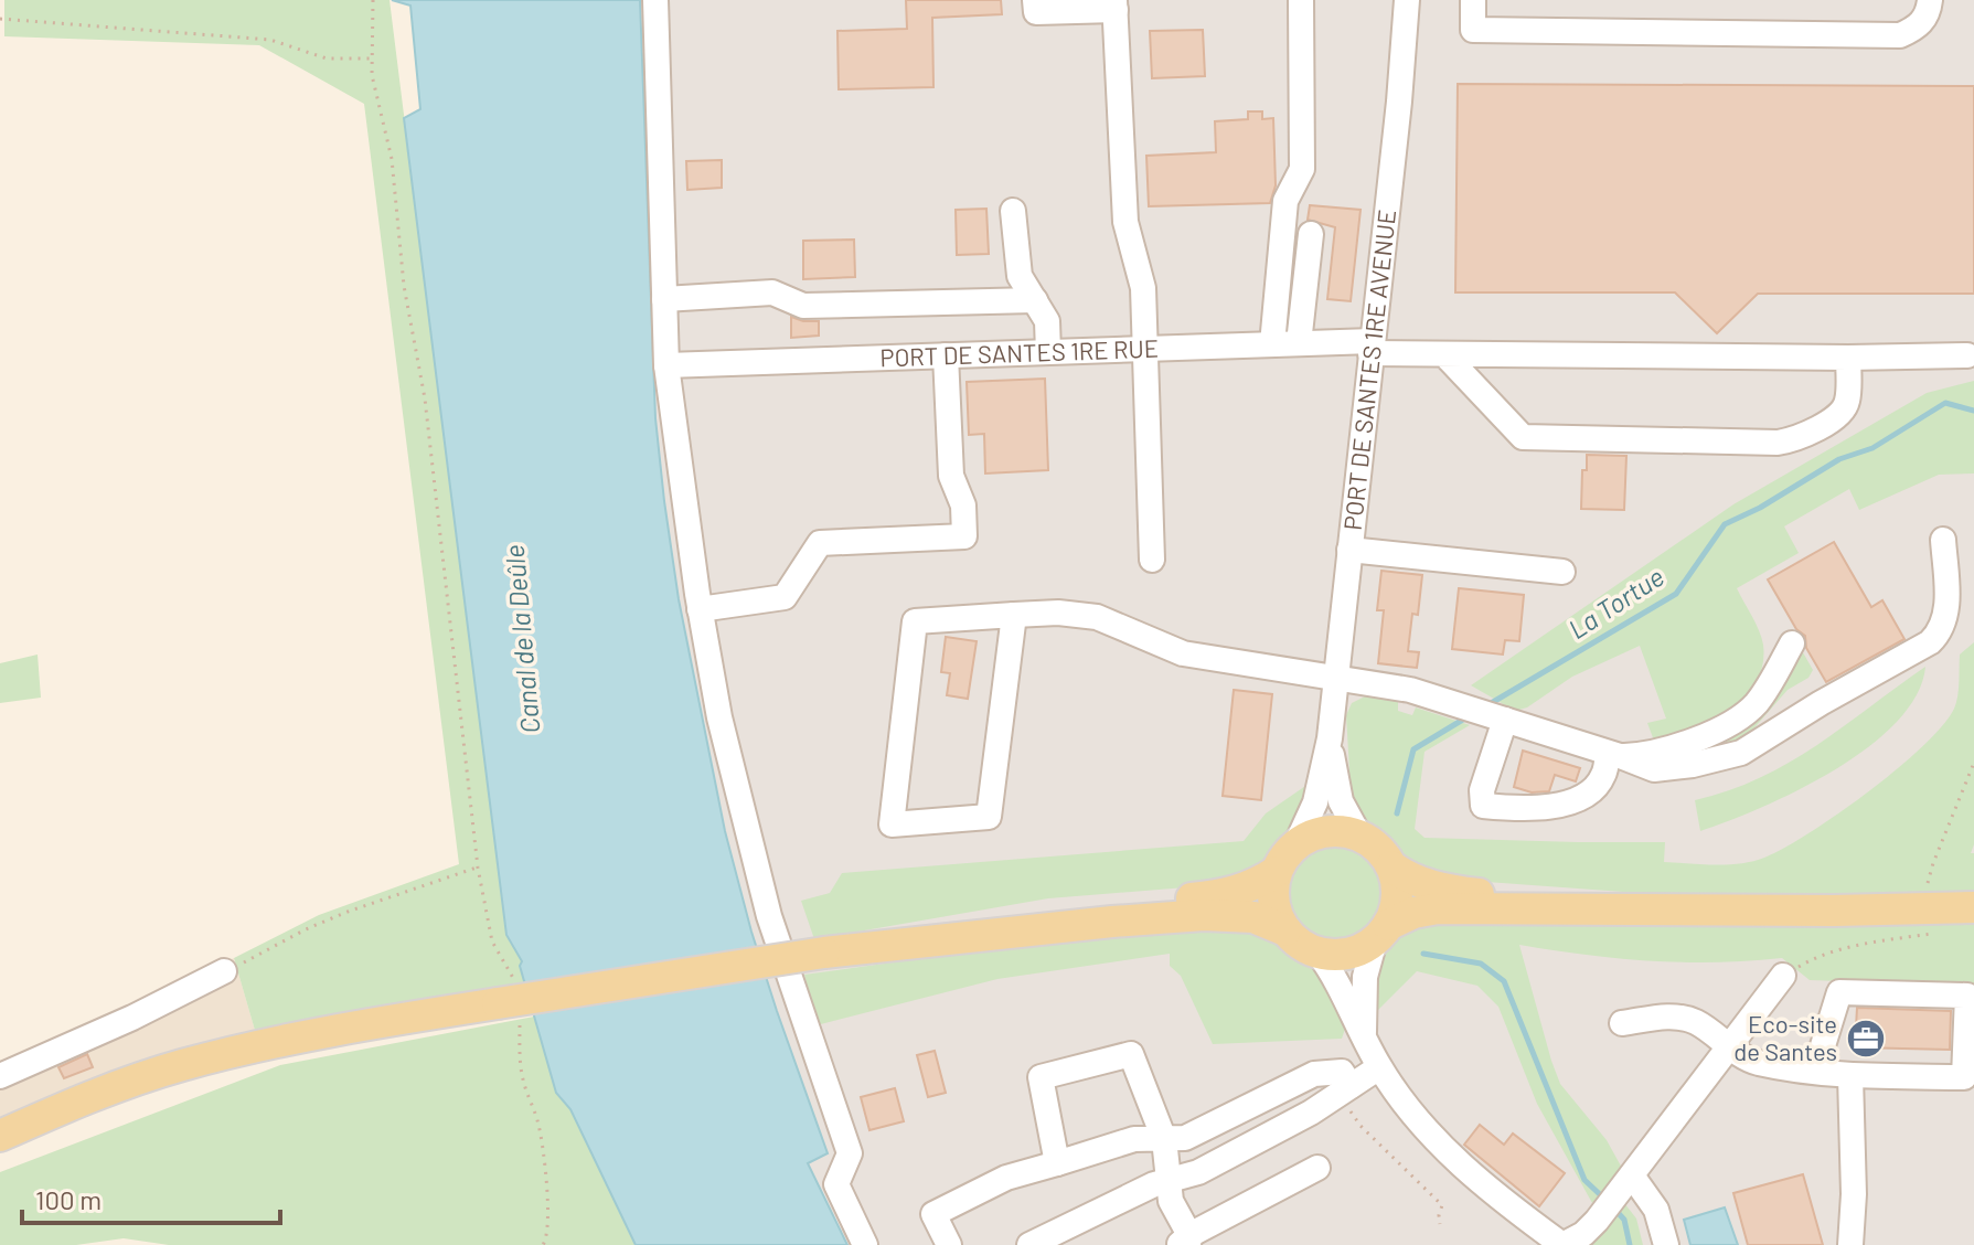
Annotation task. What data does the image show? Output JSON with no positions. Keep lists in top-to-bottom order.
{
  "streets": {
    "street": ["PORT DE SANTES 1RE RUE", "PORT DE SANTES 1RE AVENUE"]
  },
  "crossings": [
    ["PORT DE SANTES 1RE RUE", "PORT DE SANTES 1RE AVENUE"]
  ],
  "water": ["La Tortue", "Canal de la Deûle"],
  "places": {
    "office": ["Eco-site de Santes"]
  },
  "scale_bar": "100 m"
}
